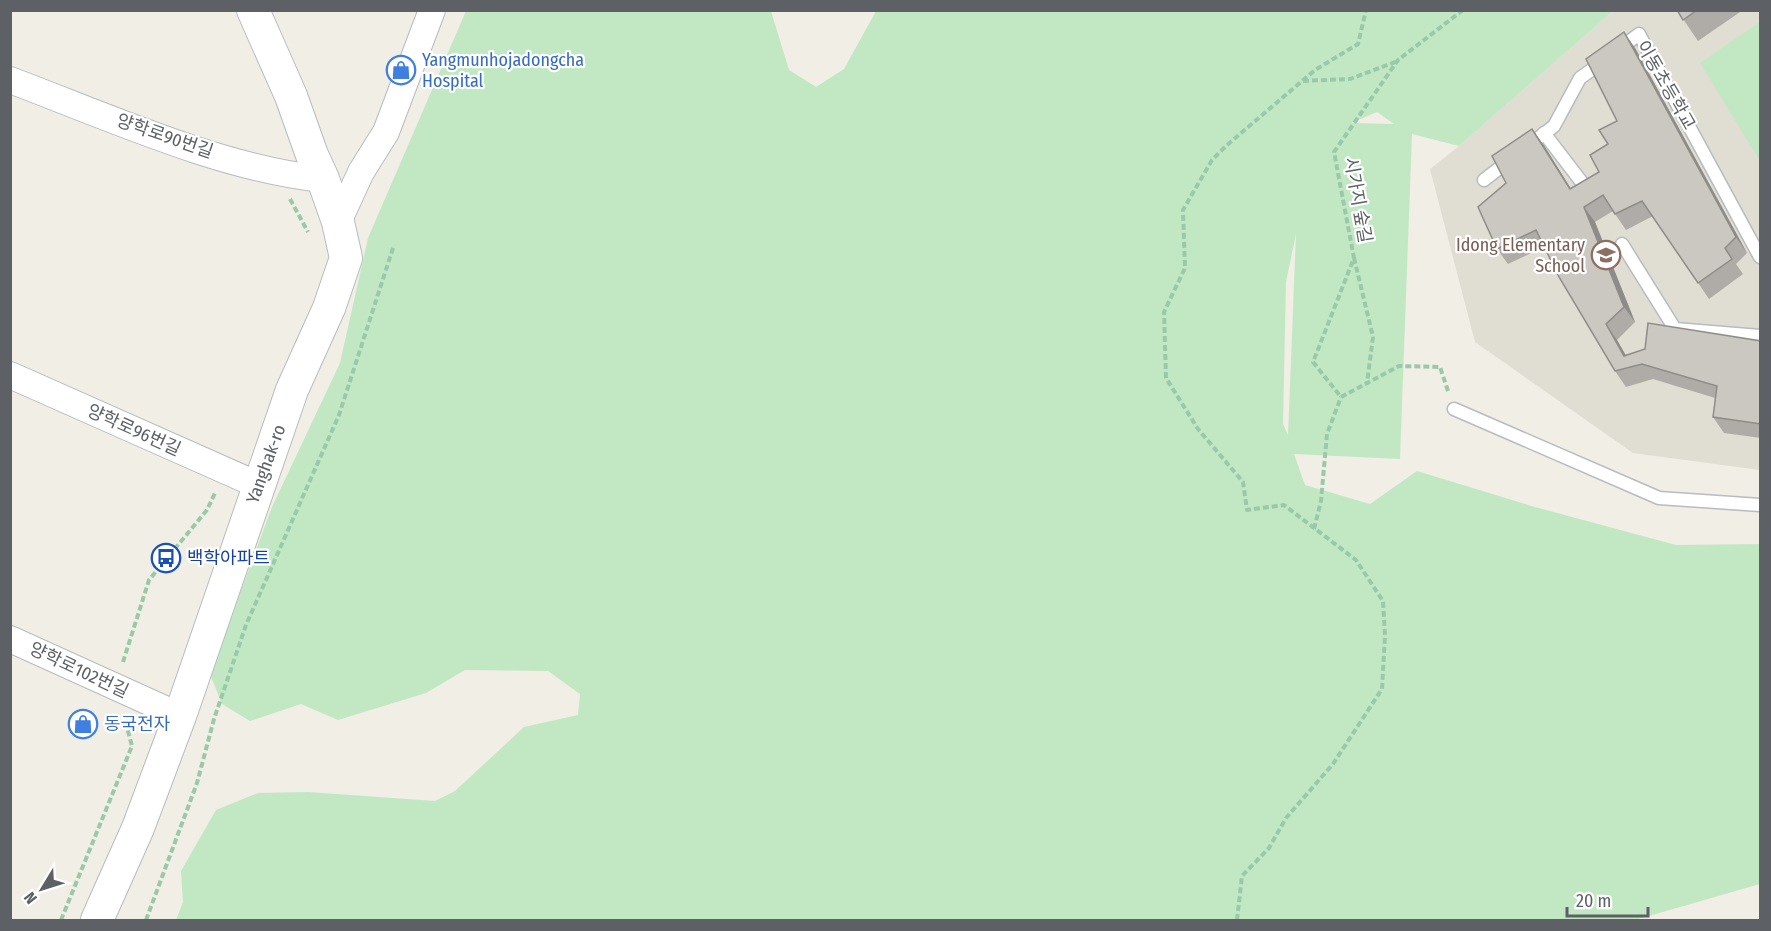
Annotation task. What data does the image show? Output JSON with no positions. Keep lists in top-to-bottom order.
{
  "streets": {
    "street": [
      "양학로90번길",
      "양학로96번길",
      "Yanghak-ro",
      "양학로102번길"
    ],
    "lane": ["이동초등학교"],
    "path": ["시가지 숲길"]
  },
  "crossings": [
    ["양학로90번길", "Yanghak-ro"],
    ["양학로96번길", "Yanghak-ro"],
    ["Yanghak-ro", "양학로102번길"]
  ],
  "places": {
    "shop": ["Yangmunhojadongcha Hospital", "동국전자"],
    "school or university": ["Idong Elementary School"],
    "bus stop": ["백학아파트"]
  },
  "scale_bar": "20 m",
  "north": "bottom left"
}
